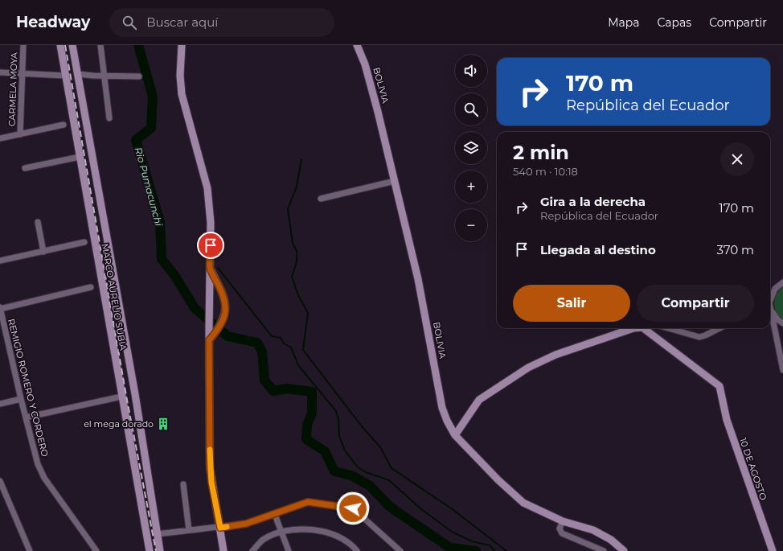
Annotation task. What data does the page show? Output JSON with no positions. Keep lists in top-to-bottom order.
{
  "streets": {
    "street": [
      "BOLIVIA",
      "CARMELA MOYA",
      "MARCO AURELIO SUBIA",
      "REMIGIO ROMERO Y CORDERO",
      "10 DE AGOSTO"
    ]
  },
  "water": ["Rio Pumacunchi"],
  "places": {
    "building": ["el mega dorado"]
  },
  "page": {
    "header": "Headway",
    "search": "Buscar aquí",
    "nav": ["Mapa", "Capas", "Compartir"],
    "map_buttons": ["+", "−"],
    "turn": ["170 m", "República del Ecuador"],
    "heading": ["2 min", "540 m · 10:18"],
    "list": [
      {
        "name": "Gira a la derecha",
        "note": "República del Ecuador",
        "value": "170 m"
      },
      {
        "name": "Llegada al destino",
        "value": "370 m"
      }
    ],
    "buttons": ["Salir", "Compartir"]
  }
}
